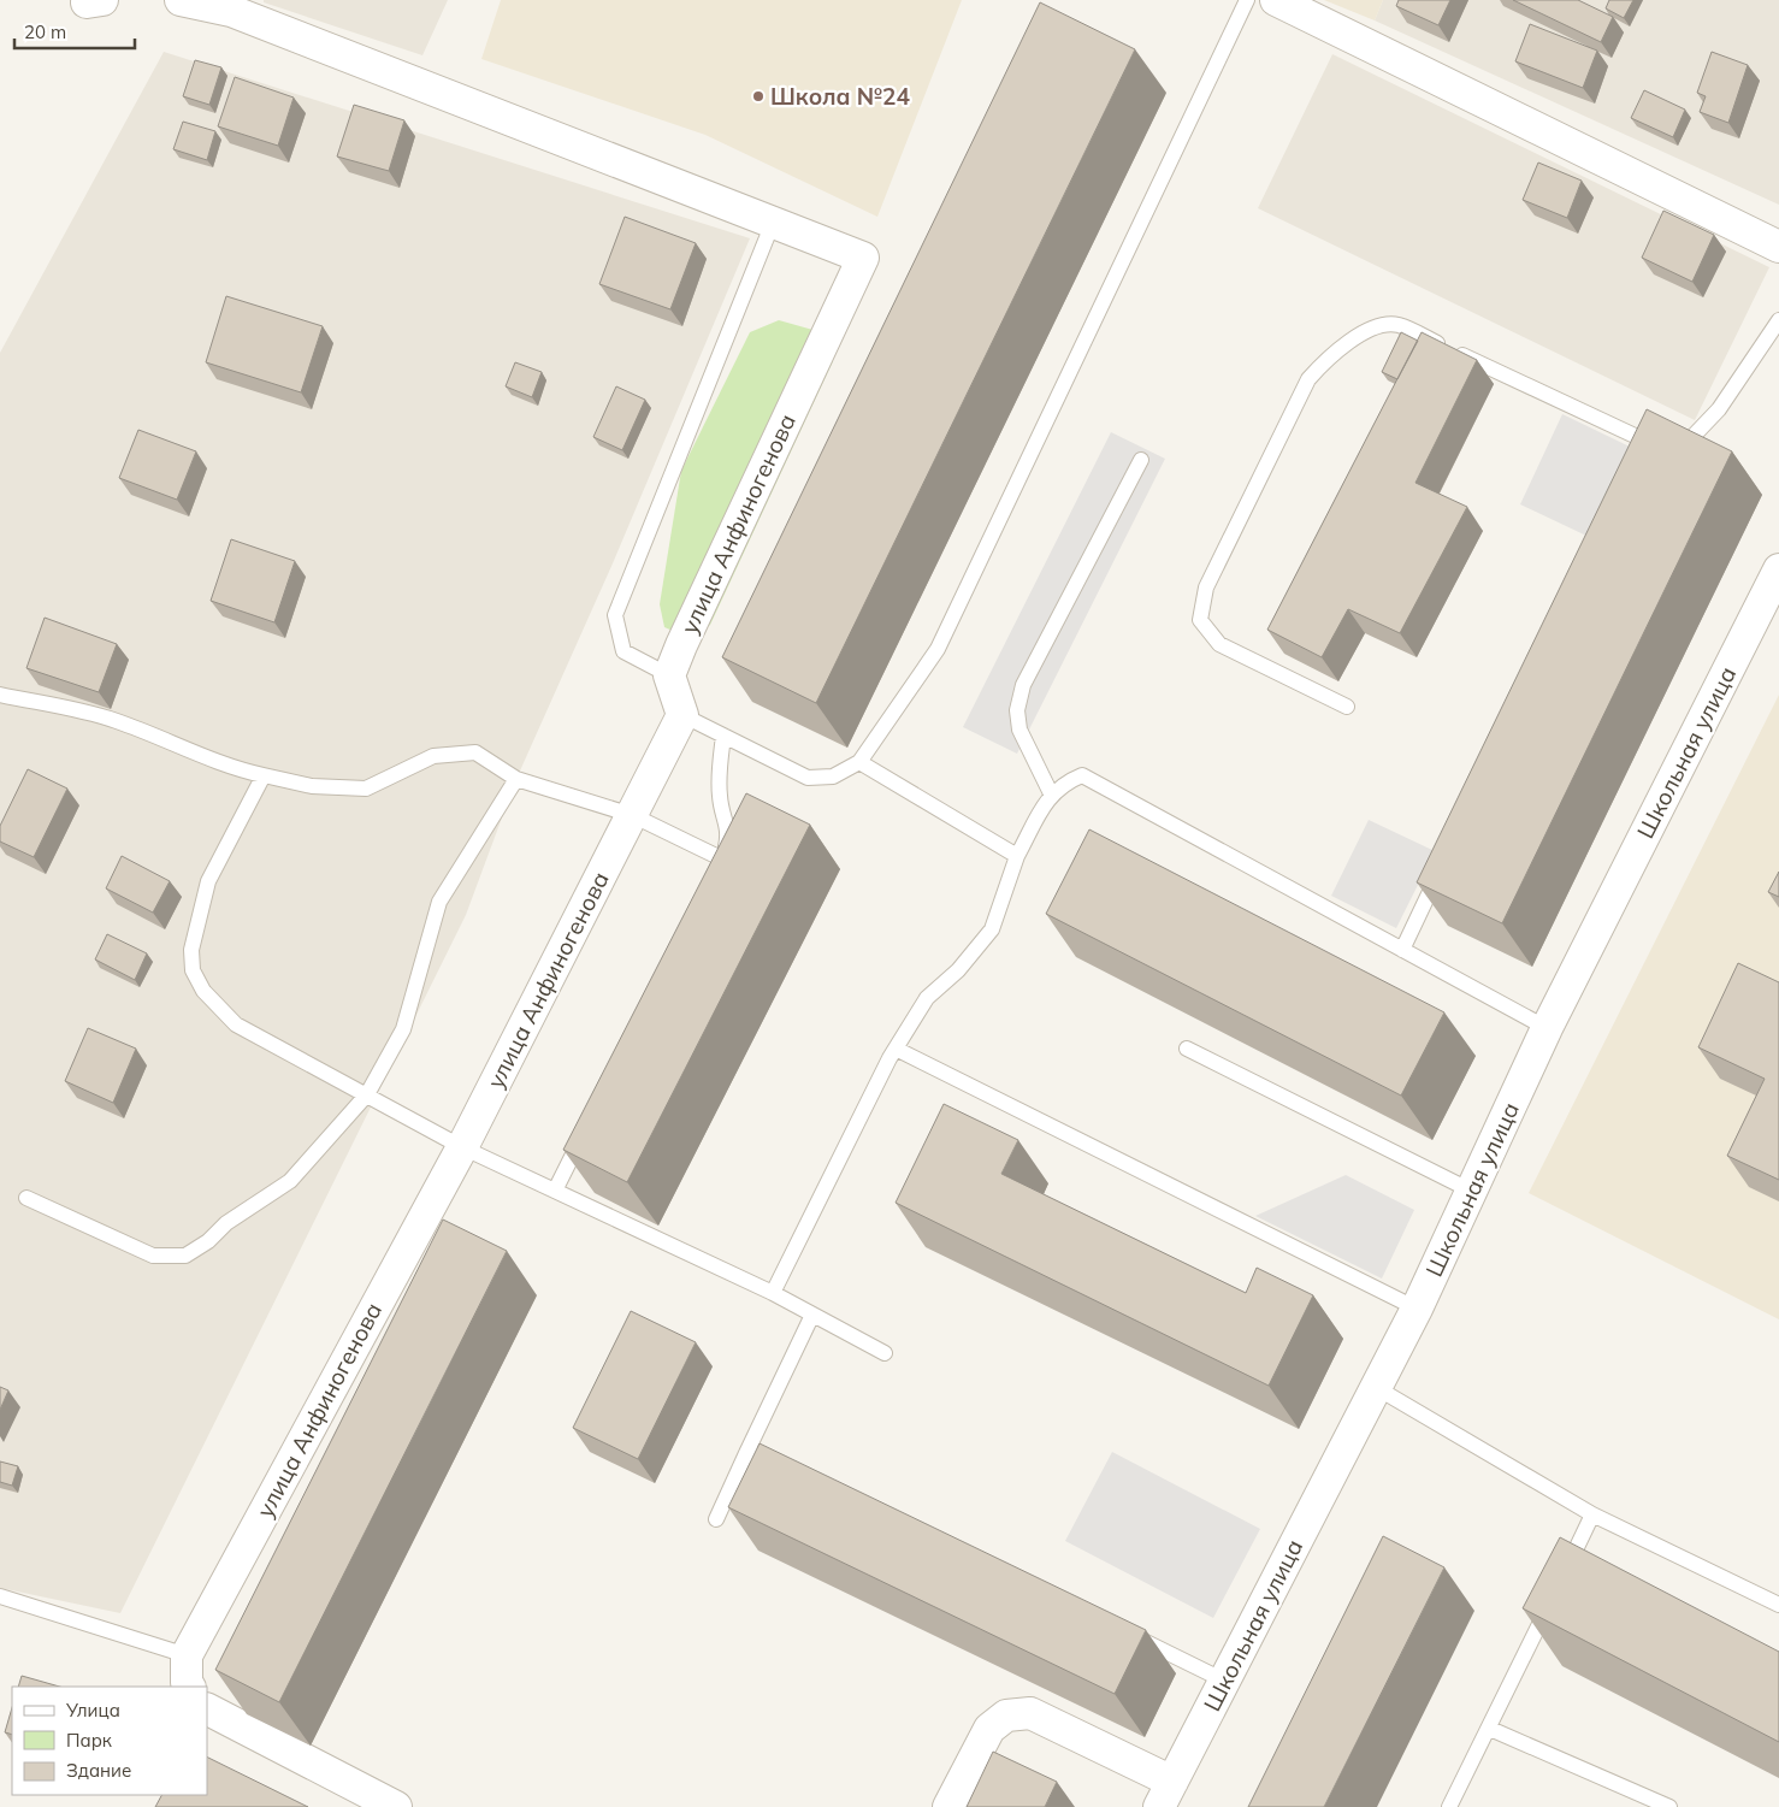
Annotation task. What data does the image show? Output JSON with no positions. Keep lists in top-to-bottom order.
{
  "streets": {
    "street": ["улица Анфиногенова", "Школьная улица"]
  },
  "places": ["Школа №24"],
  "legend": ["Улица", "Парк", "Здание"],
  "scale_bar": "20 m"
}
